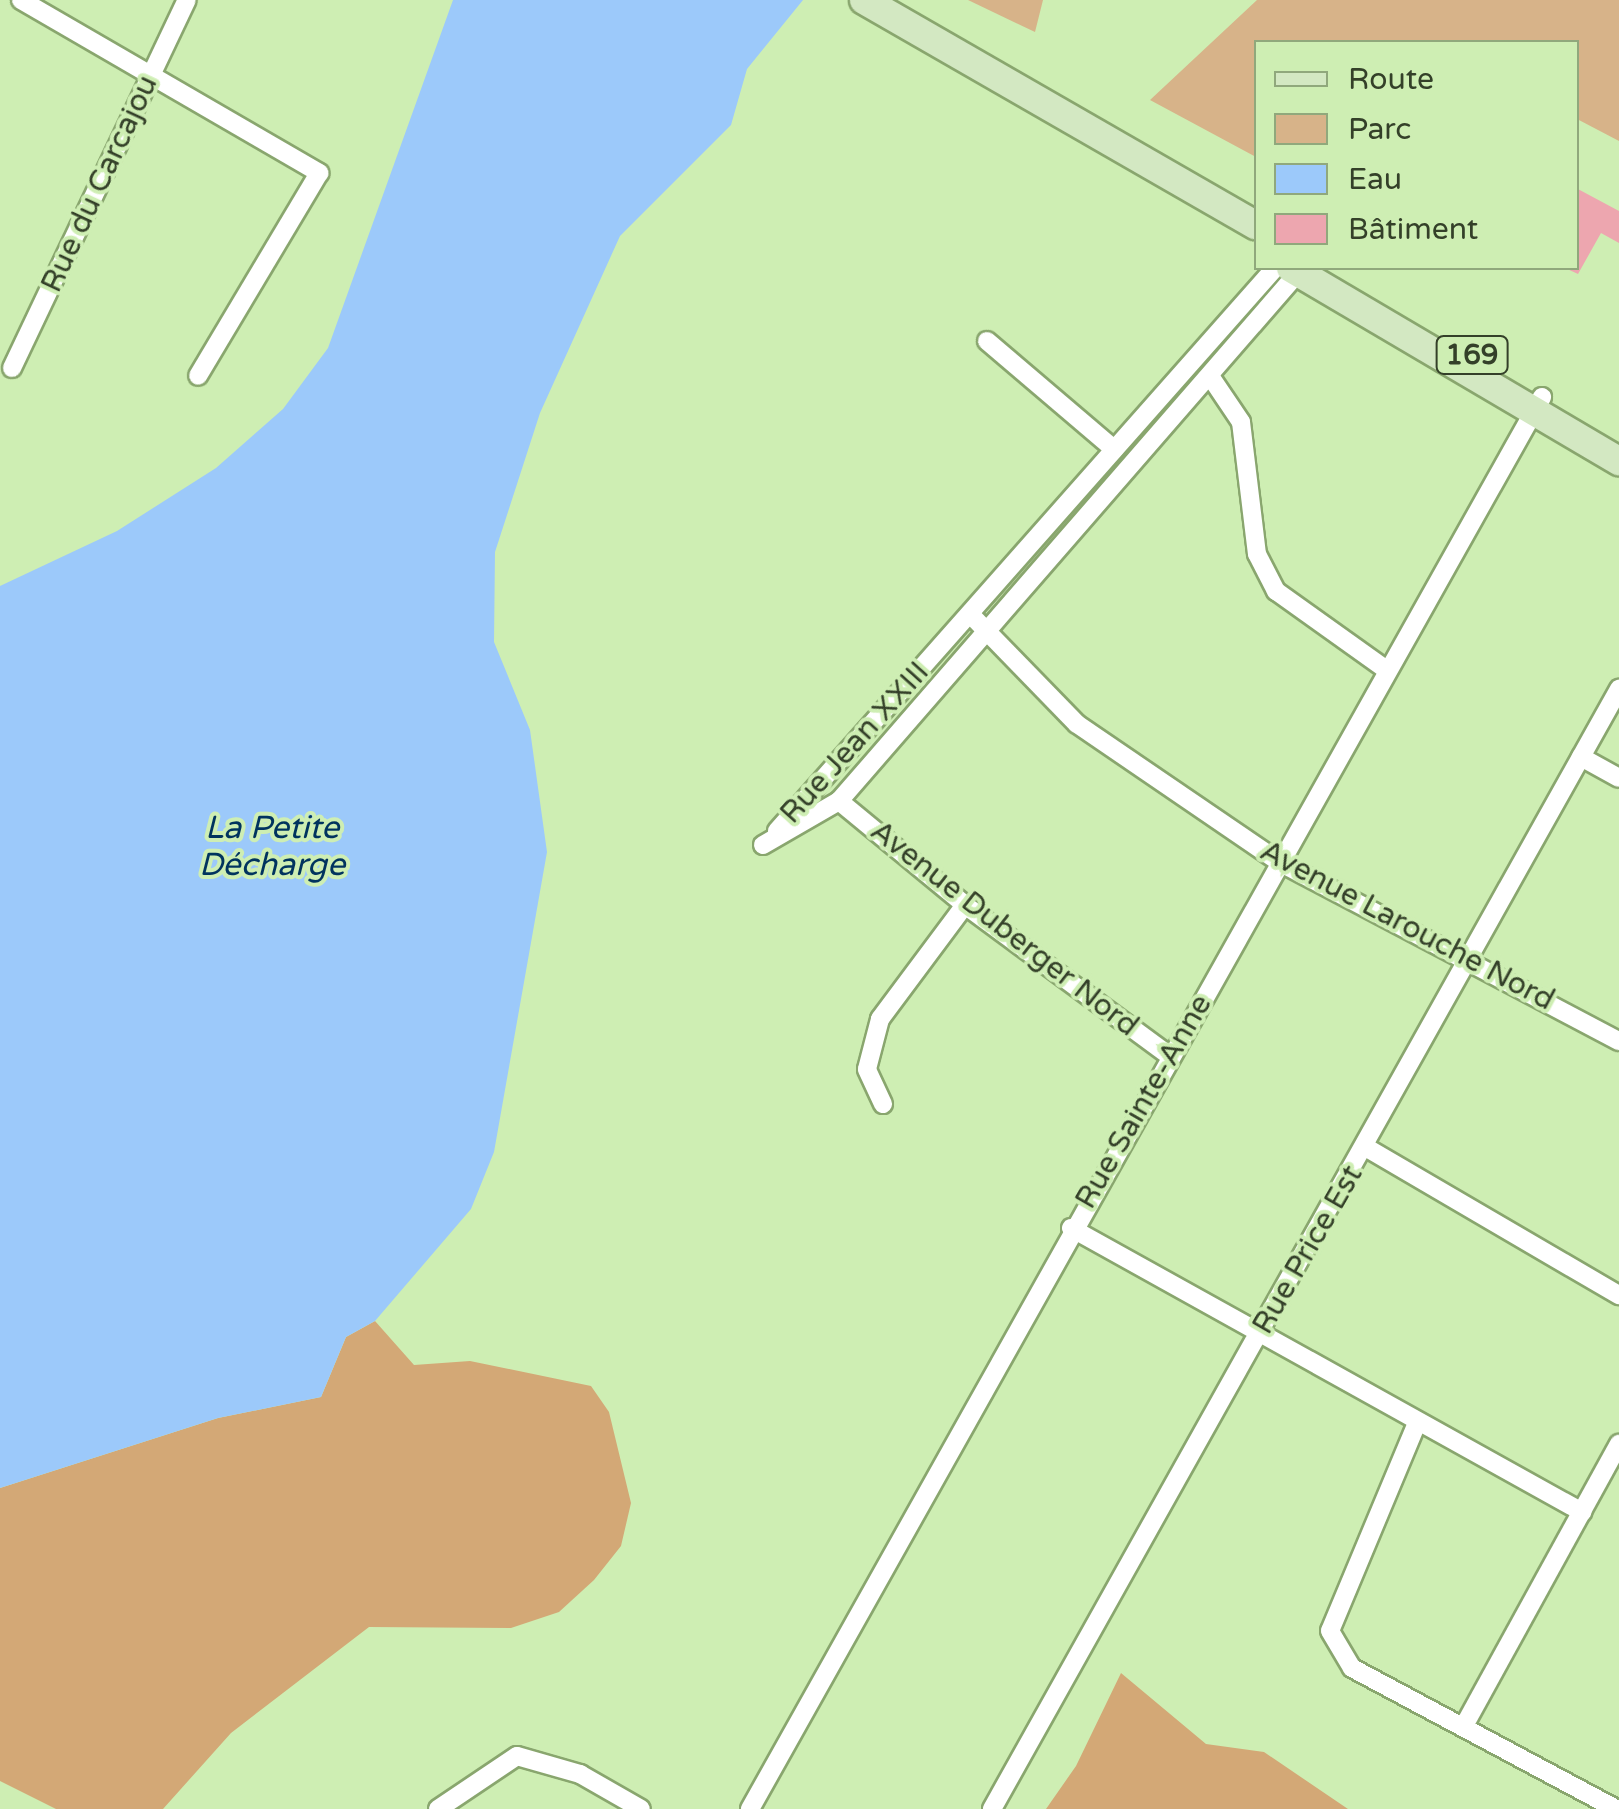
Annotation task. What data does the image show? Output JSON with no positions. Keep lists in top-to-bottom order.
{
  "streets": {
    "main road": ["169"],
    "street": [
      "Rue du Carcajou",
      "Rue Jean XXIII",
      "Avenue Larouche Nord",
      "Avenue Duberger Nord",
      "Rue Sainte-Anne",
      "Rue Price Est"
    ]
  },
  "crossings": [
    ["169", "Rue Sainte-Anne"],
    ["Rue Jean XXIII", "Avenue Larouche Nord"],
    ["Rue Jean XXIII", "Avenue Duberger Nord"],
    ["Avenue Larouche Nord", "Rue Sainte-Anne"],
    ["Avenue Larouche Nord", "Rue Price Est"],
    ["Avenue Duberger Nord", "Rue Sainte-Anne"]
  ],
  "water": ["La Petite Décharge"],
  "legend": [
    "Route",
    "Parc",
    "Eau",
    "Bâtiment"
  ]
}
